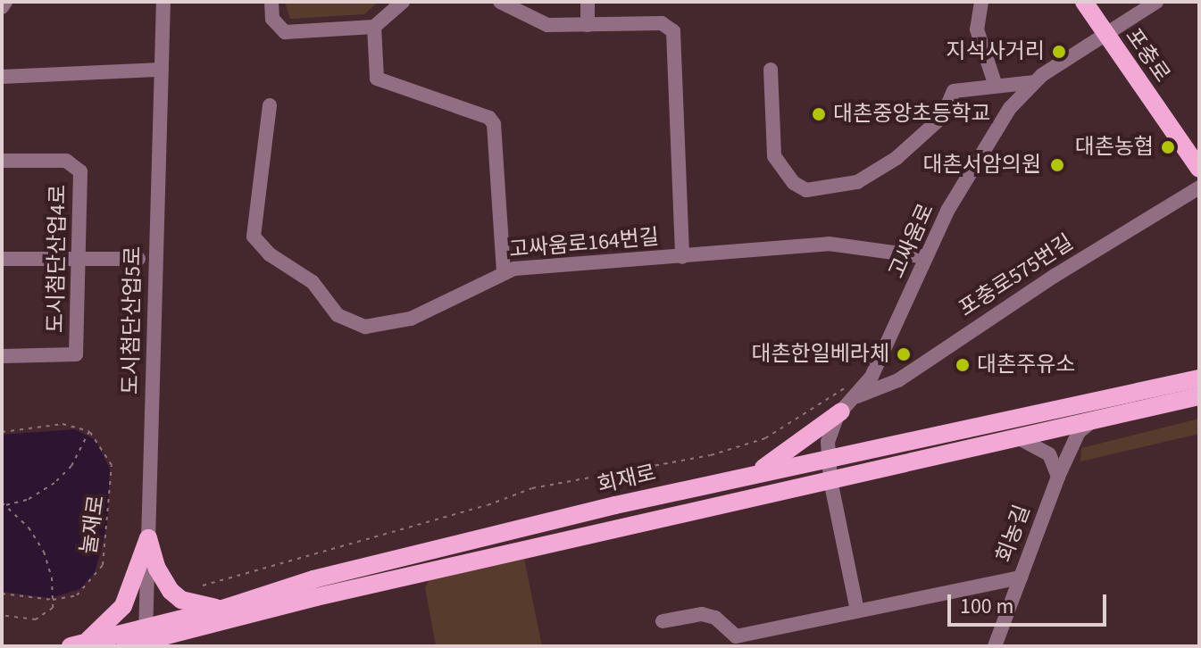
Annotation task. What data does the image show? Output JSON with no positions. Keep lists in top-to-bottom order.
{
  "streets": {
    "main road": ["포충로", "회재로"],
    "street": [
      "고싸움로",
      "고싸움로164번길",
      "도시첨단산업4로",
      "포충로575번길",
      "도시첨단산업5로",
      "회농길"
    ],
    "path": ["눌재로"]
  },
  "crossings": [
    ["포충로", "고싸움로"],
    ["고싸움로", "고싸움로164번길"],
    ["고싸움로", "포충로575번길"],
    ["고싸움로", "회재로"],
    ["도시첨단산업5로", "회재로"],
    ["회재로", "회농길"]
  ],
  "places": [
    "지석사거리",
    "대촌중앙초등학교",
    "대촌농협",
    "대촌서암의원",
    "대촌한일베라체",
    "대촌주유소"
  ],
  "scale_bar": "100 m"
}
